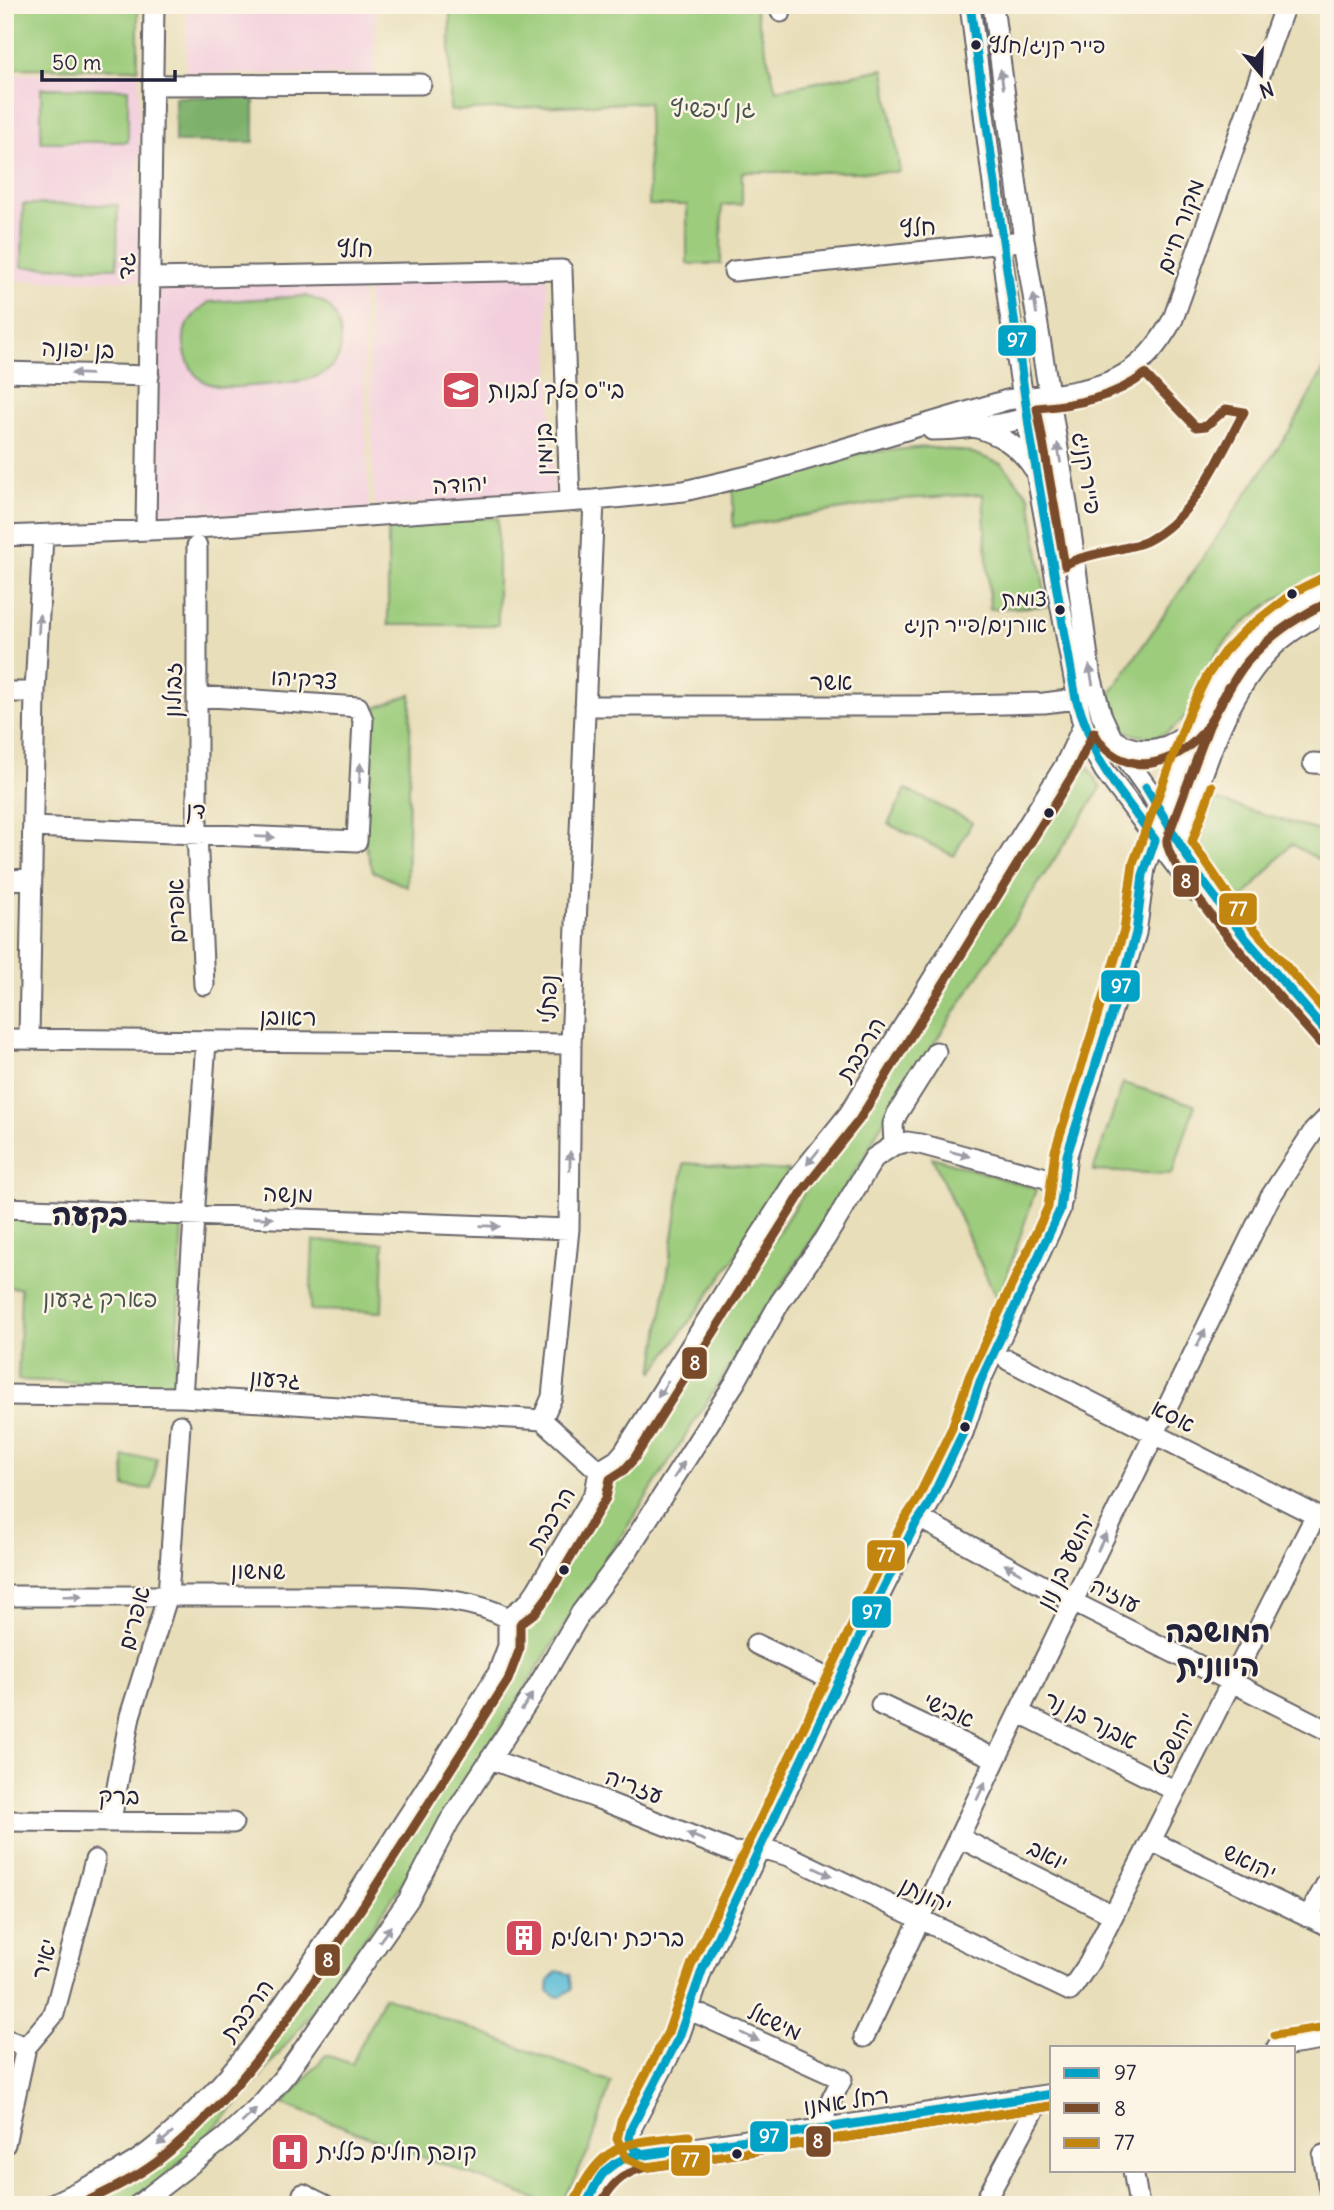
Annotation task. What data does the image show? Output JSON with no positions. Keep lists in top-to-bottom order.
{
  "streets": {
    "street": [
      "מקור חיים",
      "חלץ",
      "גד",
      "בן יפונה",
      "בנימין",
      "פייר קניג",
      "יהודה",
      "צדקיהו",
      "אשר",
      "זבולון",
      "דן",
      "אפרים",
      "נפתלי",
      "ראובן",
      "הרכבת",
      "מנשה",
      "גדעון",
      "אסא",
      "יהושע בן נון",
      "שמשון",
      "עוזיה",
      "אבישי",
      "אבנר בן נר",
      "יהושפט",
      "עזריה",
      "ברק",
      "יואב",
      "יהואש",
      "יהונתן",
      "יאיר",
      "מישאל",
      "רחל אמנו"
    ]
  },
  "crossings": [
    ["מקור חיים", "פייר קניג"],
    ["מקור חיים", "יהודה"],
    ["חלץ", "גד"],
    ["חלץ", "בנימין"],
    ["חלץ", "פייר קניג"],
    ["גד", "בן יפונה"],
    ["גד", "יהודה"],
    ["בנימין", "יהודה"],
    ["פייר קניג", "יהודה"],
    ["יהודה", "נפתלי"],
    ["צדקיהו", "זבולון"],
    ["צדקיהו", "דן"],
    ["אשר", "נפתלי"],
    ["זבולון", "דן"],
    ["זבולון", "אפרים"],
    ["דן", "אפרים"],
    ["אפרים", "שמשון"],
    ["אפרים", "ברק"],
    ["נפתלי", "ראובן"],
    ["נפתלי", "מנשה"],
    ["נפתלי", "גדעון"],
    ["הרכבת", "שמשון"],
    ["אסא", "יהושע בן נון"],
    ["אסא", "יהושפט"],
    ["יהושע בן נון", "עוזיה"],
    ["יהושע בן נון", "אבישי"],
    ["יהושע בן נון", "אבנר בן נר"],
    ["יהושע בן נון", "יואב"],
    ["יהושע בן נון", "יהונתן"],
    ["עוזיה", "יהושפט"],
    ["אבנר בן נר", "יהושפט"],
    ["יהושפט", "יואב"],
    ["יהושפט", "יהואש"],
    ["יהושפט", "יהונתן"],
    ["עזריה", "יהונתן"],
    ["מישאל", "רחל אמנו"]
  ],
  "one_way": [
    "בן יפונה",
    "דן",
    "מנשה",
    "יהושע בן נון",
    "עוזיה",
    "עזריה",
    "יהונתן",
    "מישאל"
  ],
  "districts": ["בקעה", "המושבה היוונית"],
  "parks": ["גן ליפשיץ", "פארק גדעון"],
  "places": {
    "other": ["פייר קניג/חלץ", "צומת אורנים/פייר קניג"],
    "school or university": ["בי\"ס פלך לבנות"],
    "building": ["בריכת ירושלים"],
    "hospital": ["קופת חולים כללית"]
  },
  "lines": ["transit line 97", "transit line 8", "transit line 77"],
  "legend": ["97", "8", "77"],
  "scale_bar": "50 m",
  "north": "bottom"
}
